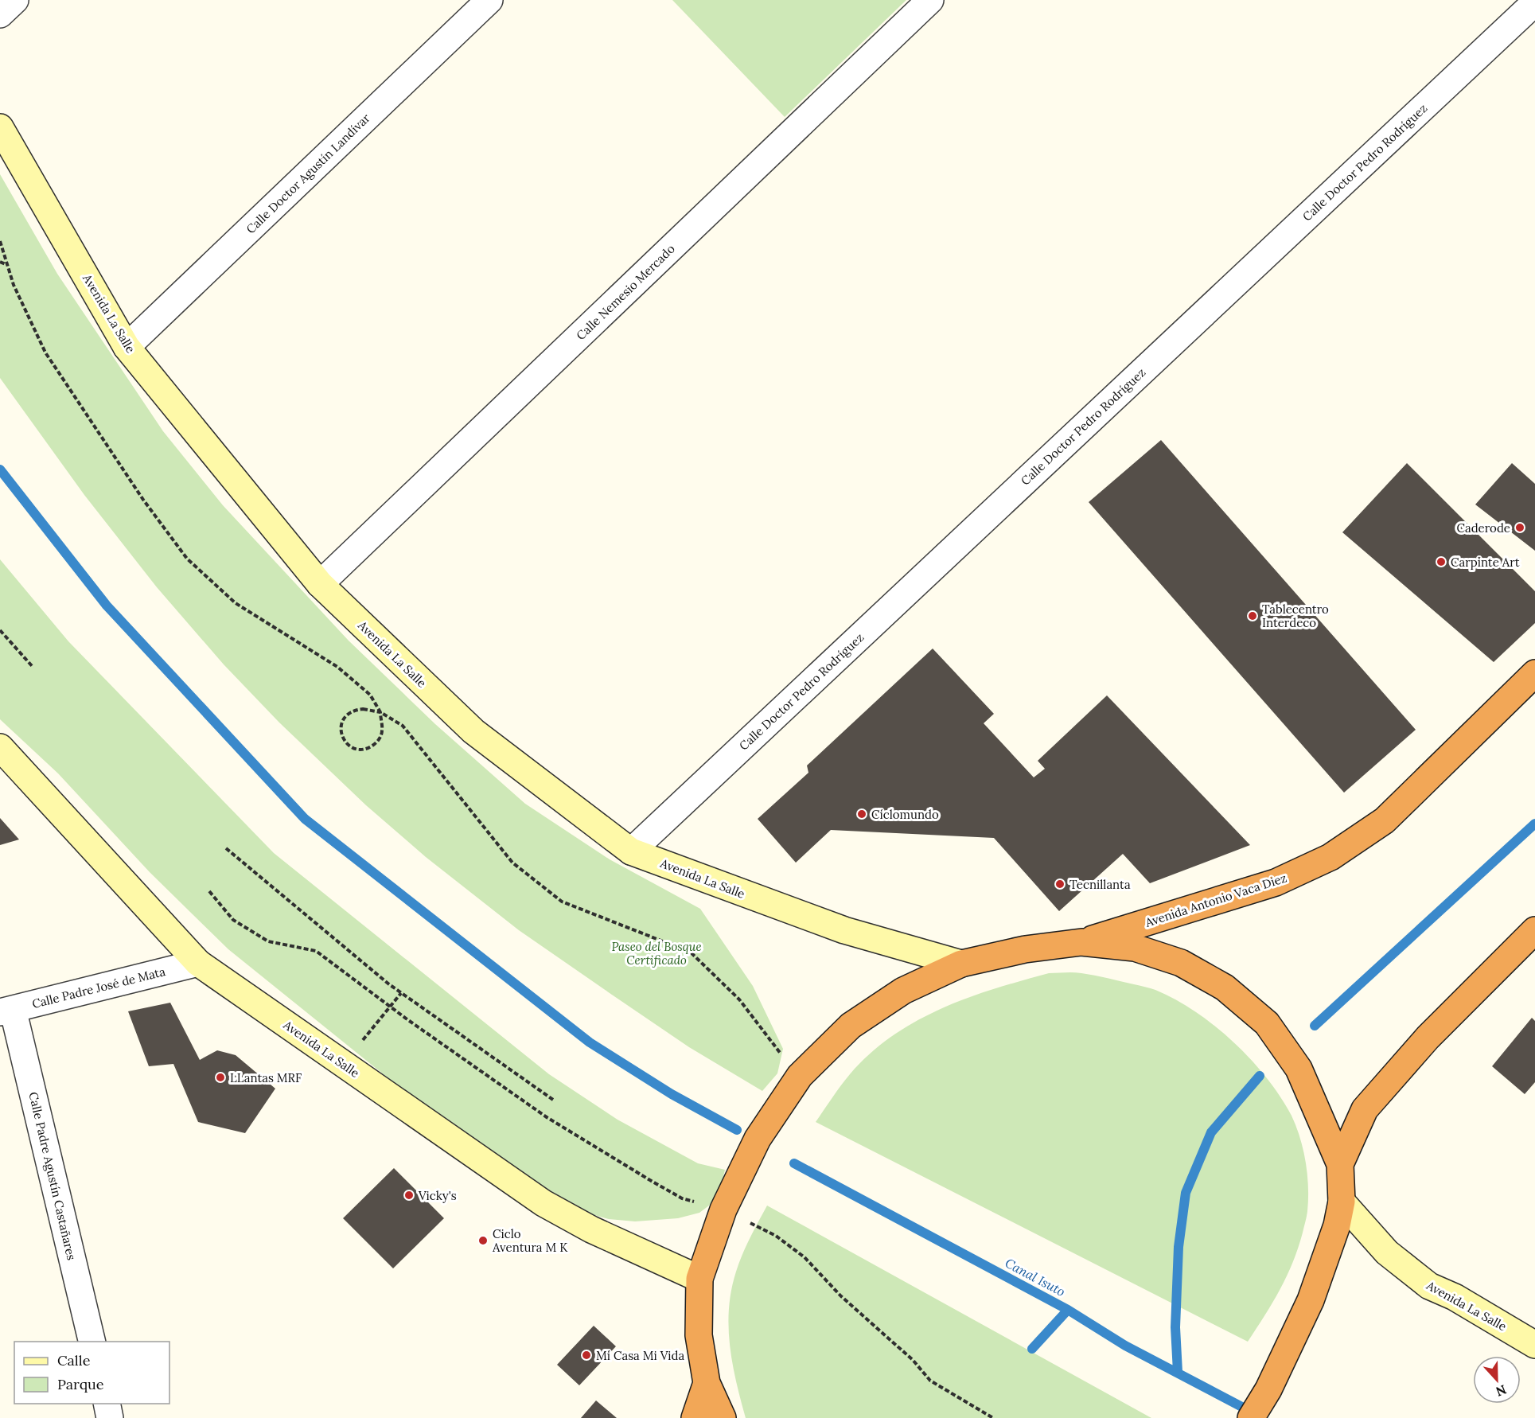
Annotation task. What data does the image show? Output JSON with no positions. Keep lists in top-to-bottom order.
{
  "streets": {
    "highway": ["Avenida Antonio Vaca Diez"],
    "main road": ["Avenida La Salle"],
    "street": [
      "Calle Doctor Pedro Rodríguez",
      "Calle Doctor Agustín Landívar",
      "Calle Nemesio Mercado",
      "Calle Padre José de Mata",
      "Calle Padre Agustín Castañares"
    ]
  },
  "crossings": [
    ["Calle Doctor Pedro Rodríguez", "Avenida La Salle"],
    ["Calle Doctor Agustín Landívar", "Avenida La Salle"],
    ["Calle Nemesio Mercado", "Avenida La Salle"],
    ["Avenida La Salle", "Calle Padre José de Mata"],
    ["Calle Padre José de Mata", "Calle Padre Agustín Castañares"]
  ],
  "water": ["Canal Isuto"],
  "parks": ["Paseo del Bosque Certificado"],
  "places": [
    "Caderode",
    "Carpinte Art",
    "Tablecentro Interdeco",
    "Ciclomundo",
    "Tecnillanta",
    "LLantas MRF",
    "Vicky's",
    "Ciclo Aventura M K",
    "Mi Casa Mi Vida"
  ],
  "legend": ["Calle", "Parque"],
  "north": "bottom"
}
